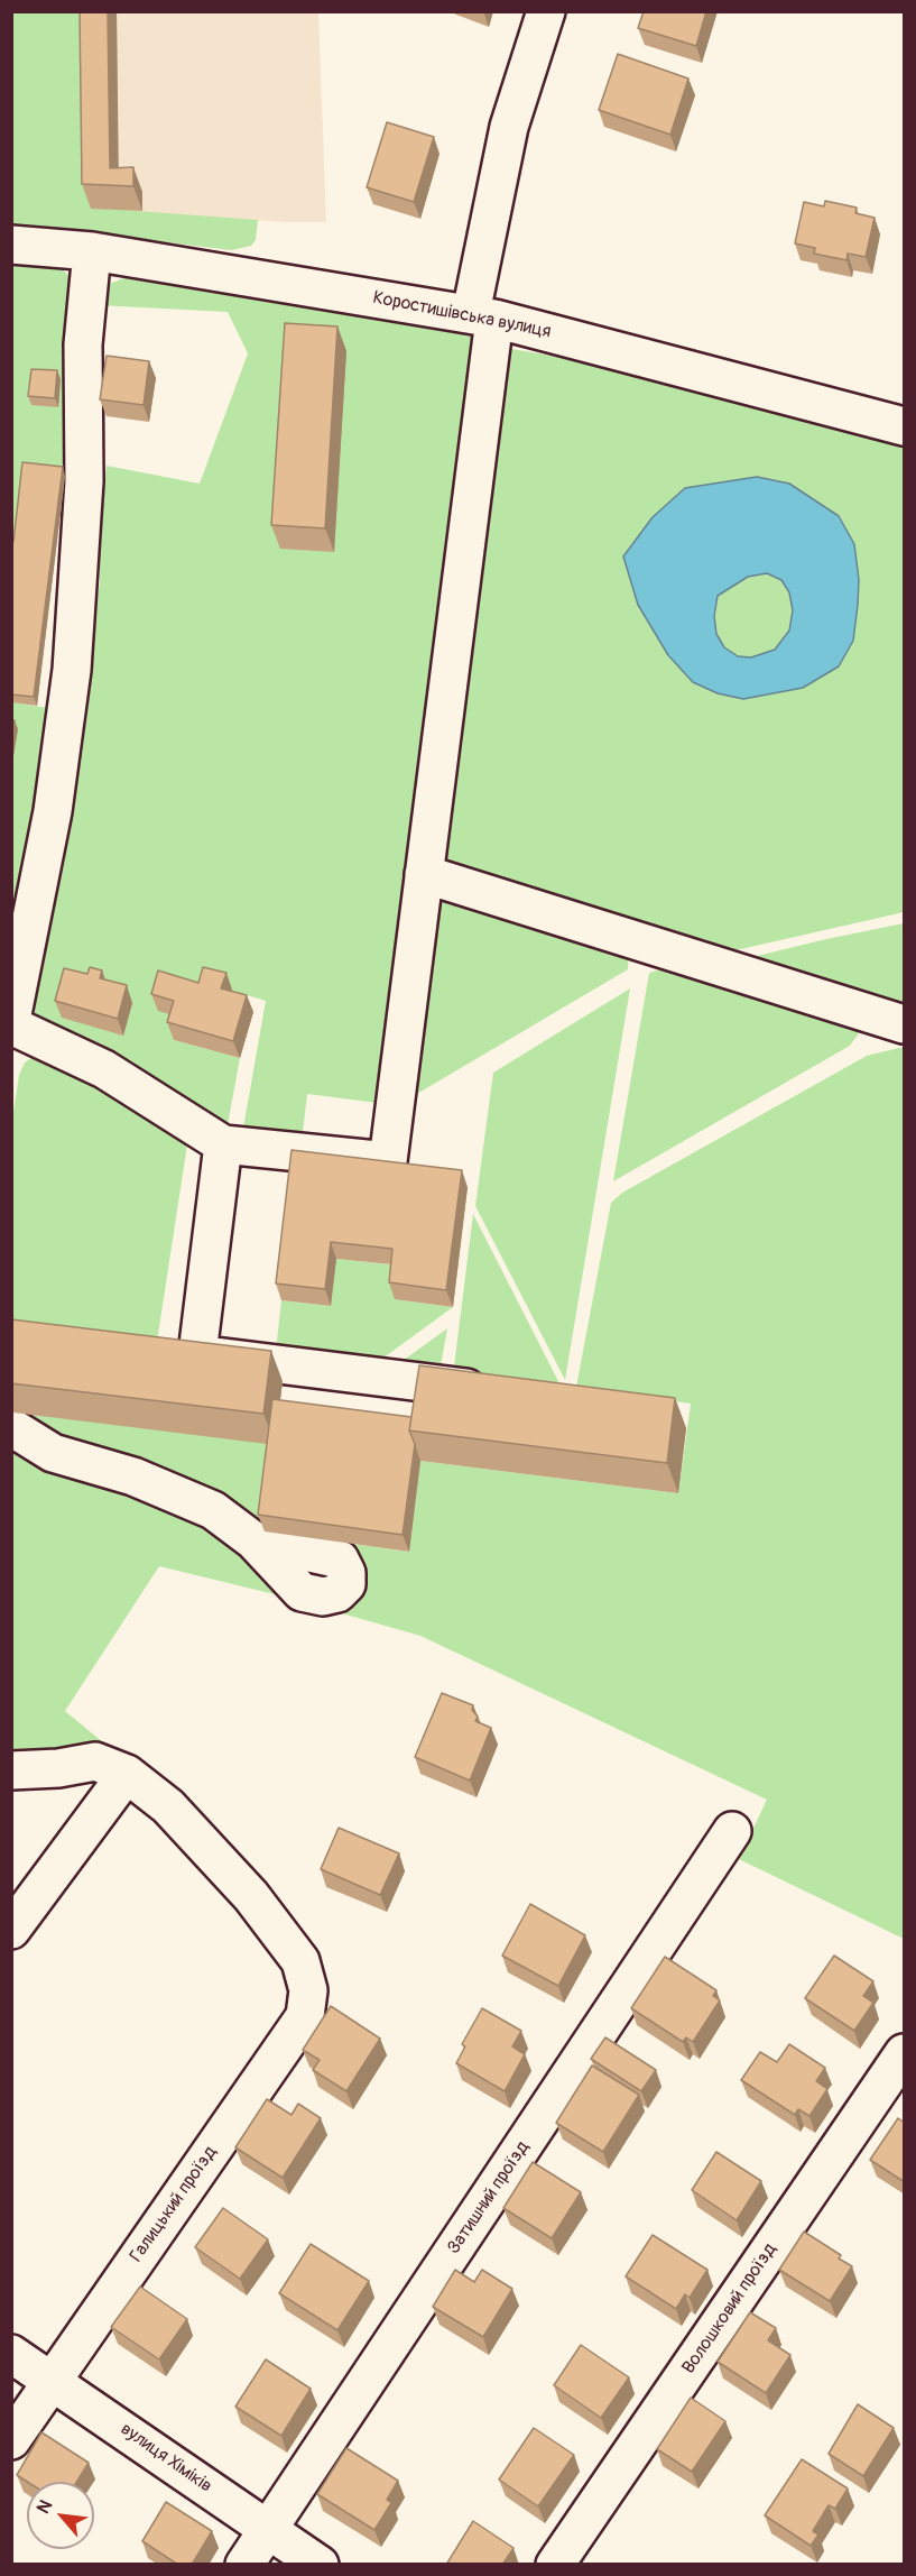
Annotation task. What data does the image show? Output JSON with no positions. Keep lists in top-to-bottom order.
{
  "streets": {
    "street": [
      "Коростишівська вулиця",
      "Затишний проїзд",
      "Галицький проїзд",
      "Волошковий проїзд",
      "вулиця Хіміків"
    ]
  },
  "crossings": [
    ["Затишний проїзд", "вулиця Хіміків"],
    ["Галицький проїзд", "вулиця Хіміків"]
  ],
  "north": "top left"
}
